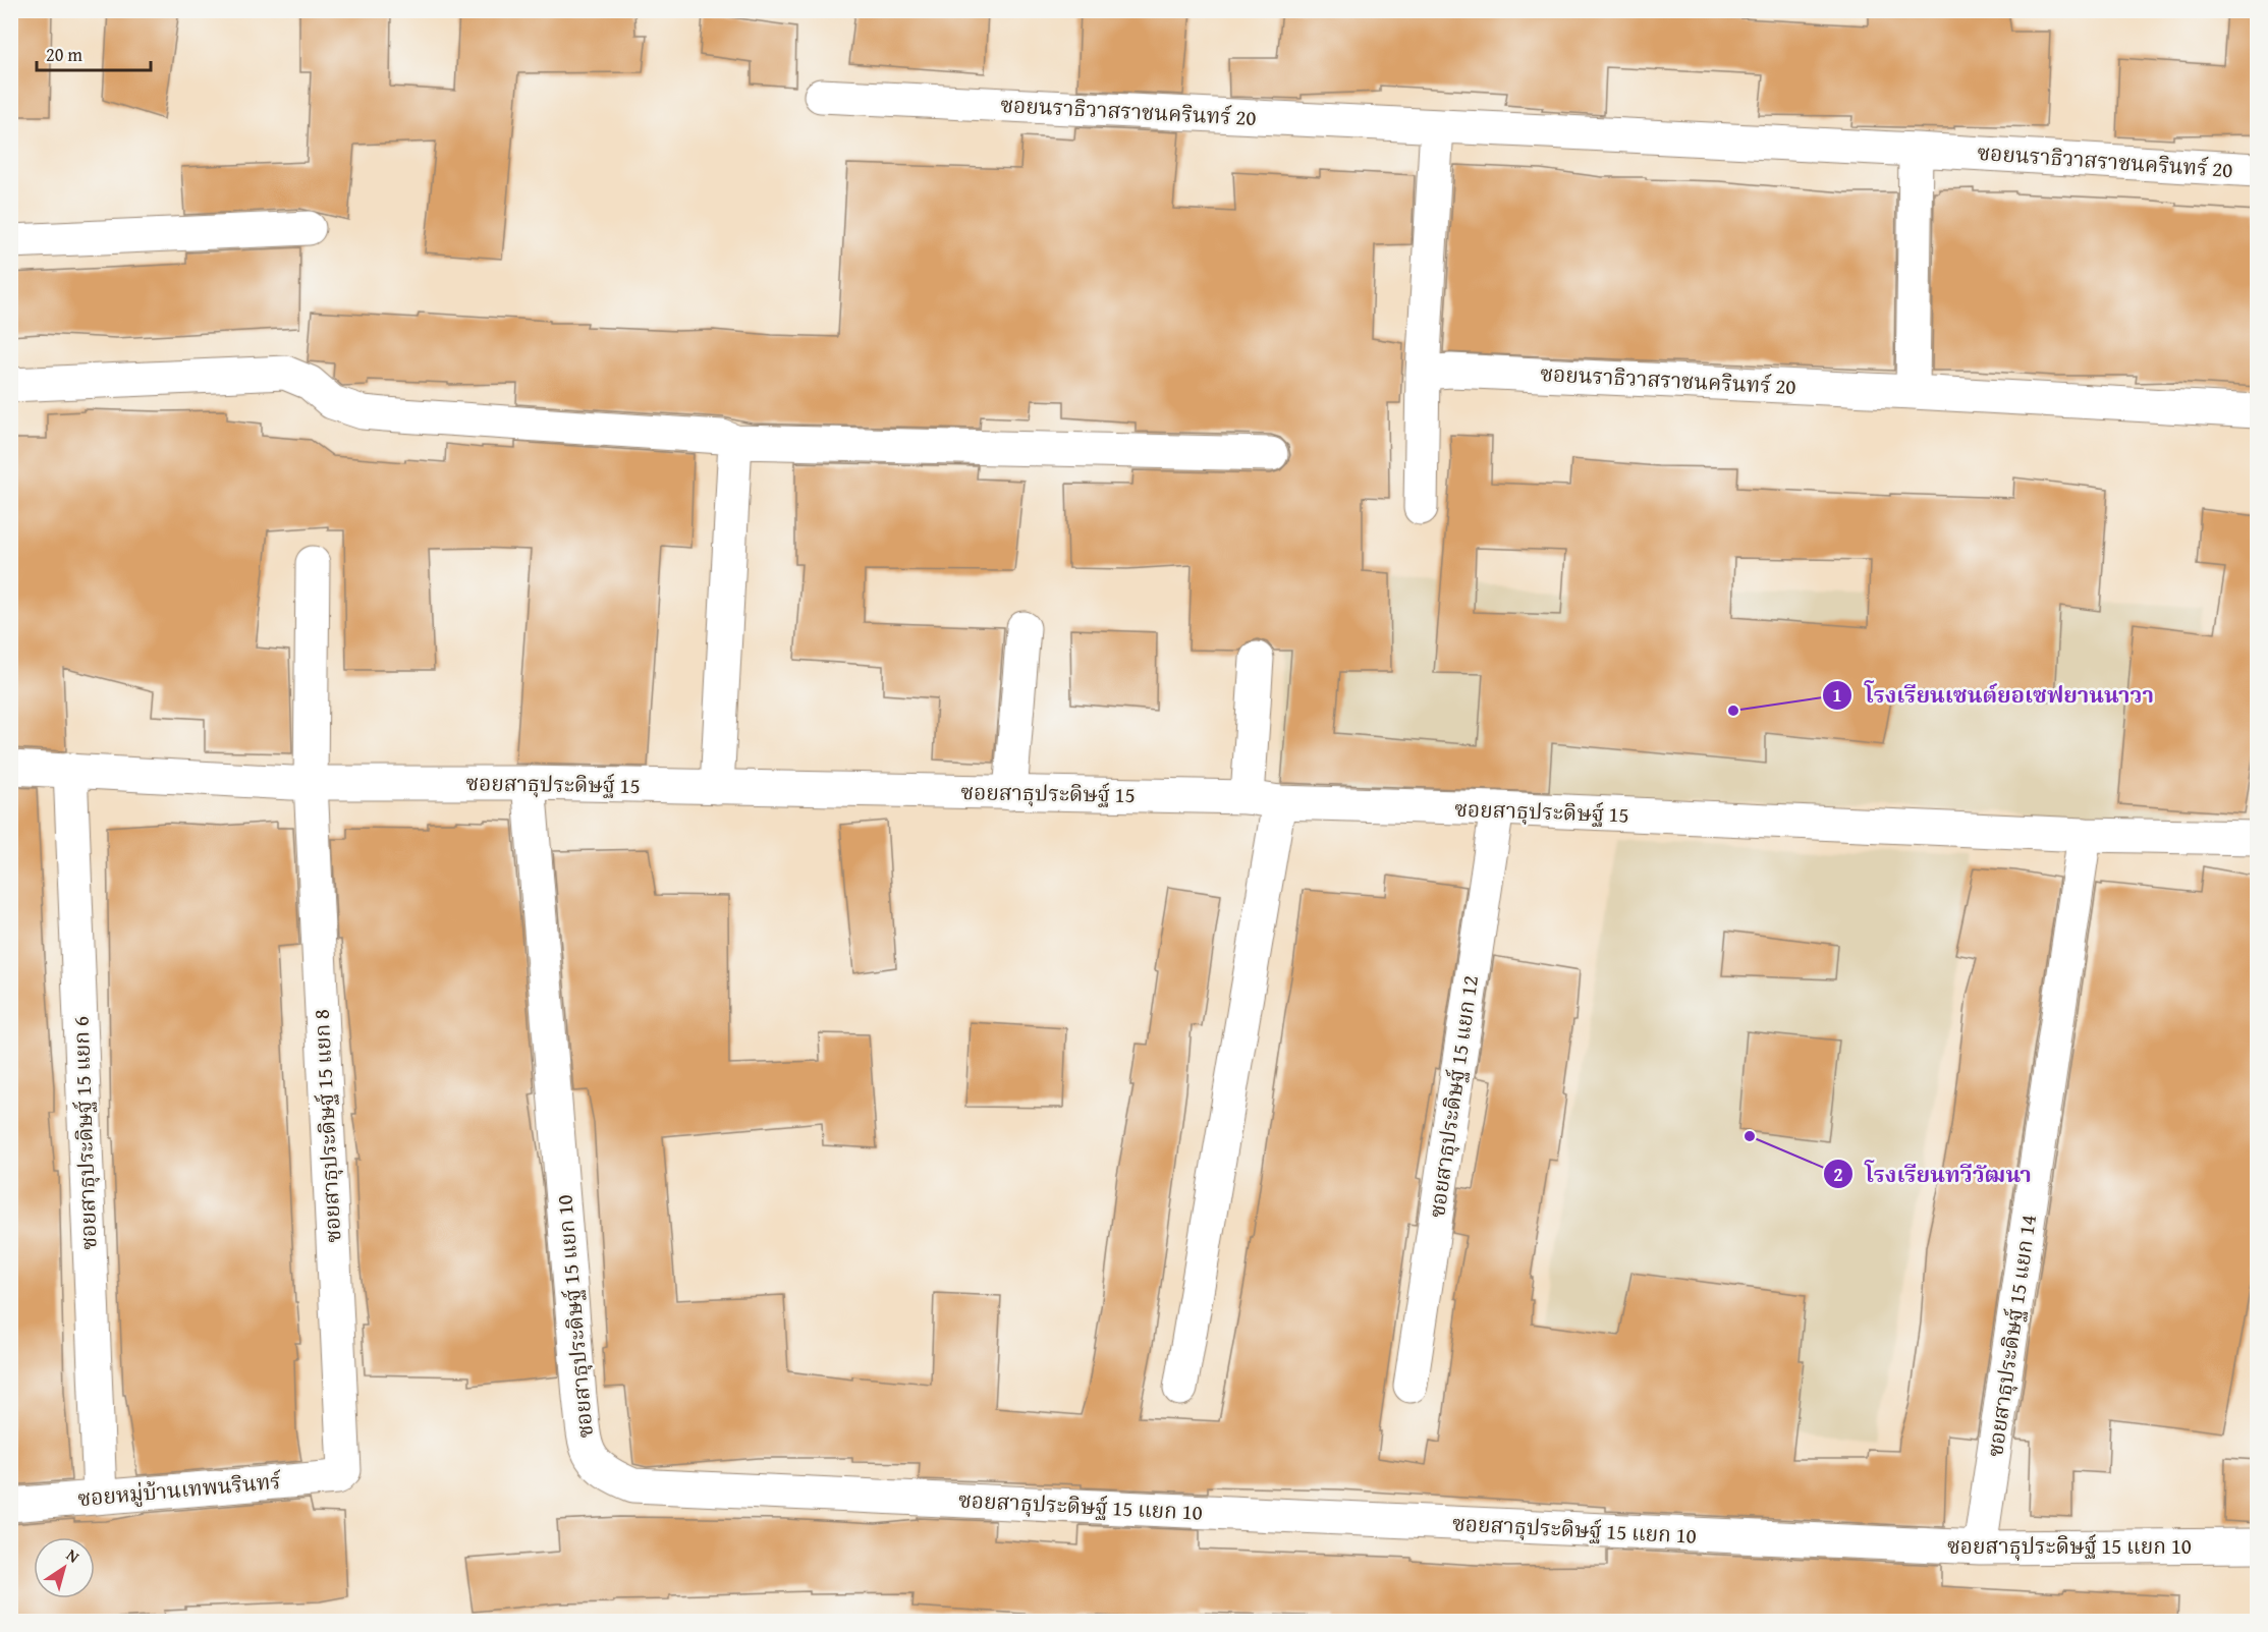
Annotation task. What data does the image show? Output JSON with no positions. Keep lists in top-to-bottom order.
{
  "streets": {
    "street": [
      "ซอยนราธิวาสราชนครินทร์ 20",
      "ซอยสาธุประดิษฐ์ 15",
      "ซอยสาธุประดิษฐ์ 15 แยก 12",
      "ซอยสาธุประดิษฐ์ 15 แยก 8",
      "ซอยสาธุประดิษฐ์ 15 แยก 6",
      "ซอยสาธุประดิษฐ์ 15 แยก 10",
      "ซอยสาธุประดิษฐ์ 15 แยก 14",
      "ซอยหมู่บ้านเทพนรินทร์"
    ]
  },
  "crossings": [
    ["ซอยสาธุประดิษฐ์ 15", "ซอยสาธุประดิษฐ์ 15 แยก 12"],
    ["ซอยสาธุประดิษฐ์ 15", "ซอยสาธุประดิษฐ์ 15 แยก 8"],
    ["ซอยสาธุประดิษฐ์ 15", "ซอยสาธุประดิษฐ์ 15 แยก 6"],
    ["ซอยสาธุประดิษฐ์ 15", "ซอยสาธุประดิษฐ์ 15 แยก 10"],
    ["ซอยสาธุประดิษฐ์ 15", "ซอยสาธุประดิษฐ์ 15 แยก 14"],
    ["ซอยสาธุประดิษฐ์ 15 แยก 8", "ซอยหมู่บ้านเทพนรินทร์"],
    ["ซอยสาธุประดิษฐ์ 15 แยก 6", "ซอยหมู่บ้านเทพนรินทร์"],
    ["ซอยสาธุประดิษฐ์ 15 แยก 10", "ซอยสาธุประดิษฐ์ 15 แยก 14"]
  ],
  "places": ["โรงเรียนเซนต์ยอเซฟยานนาวา", "โรงเรียนทวีวัฒนา"],
  "scale_bar": "20 m",
  "north": "top right"
}
